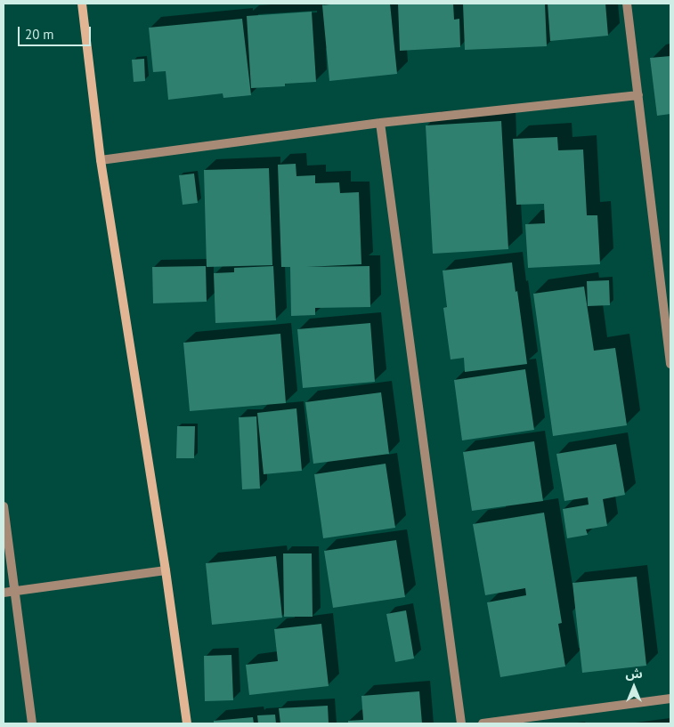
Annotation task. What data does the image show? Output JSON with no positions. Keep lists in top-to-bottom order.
{
  "scale_bar": "20 m",
  "north": "top"
}
